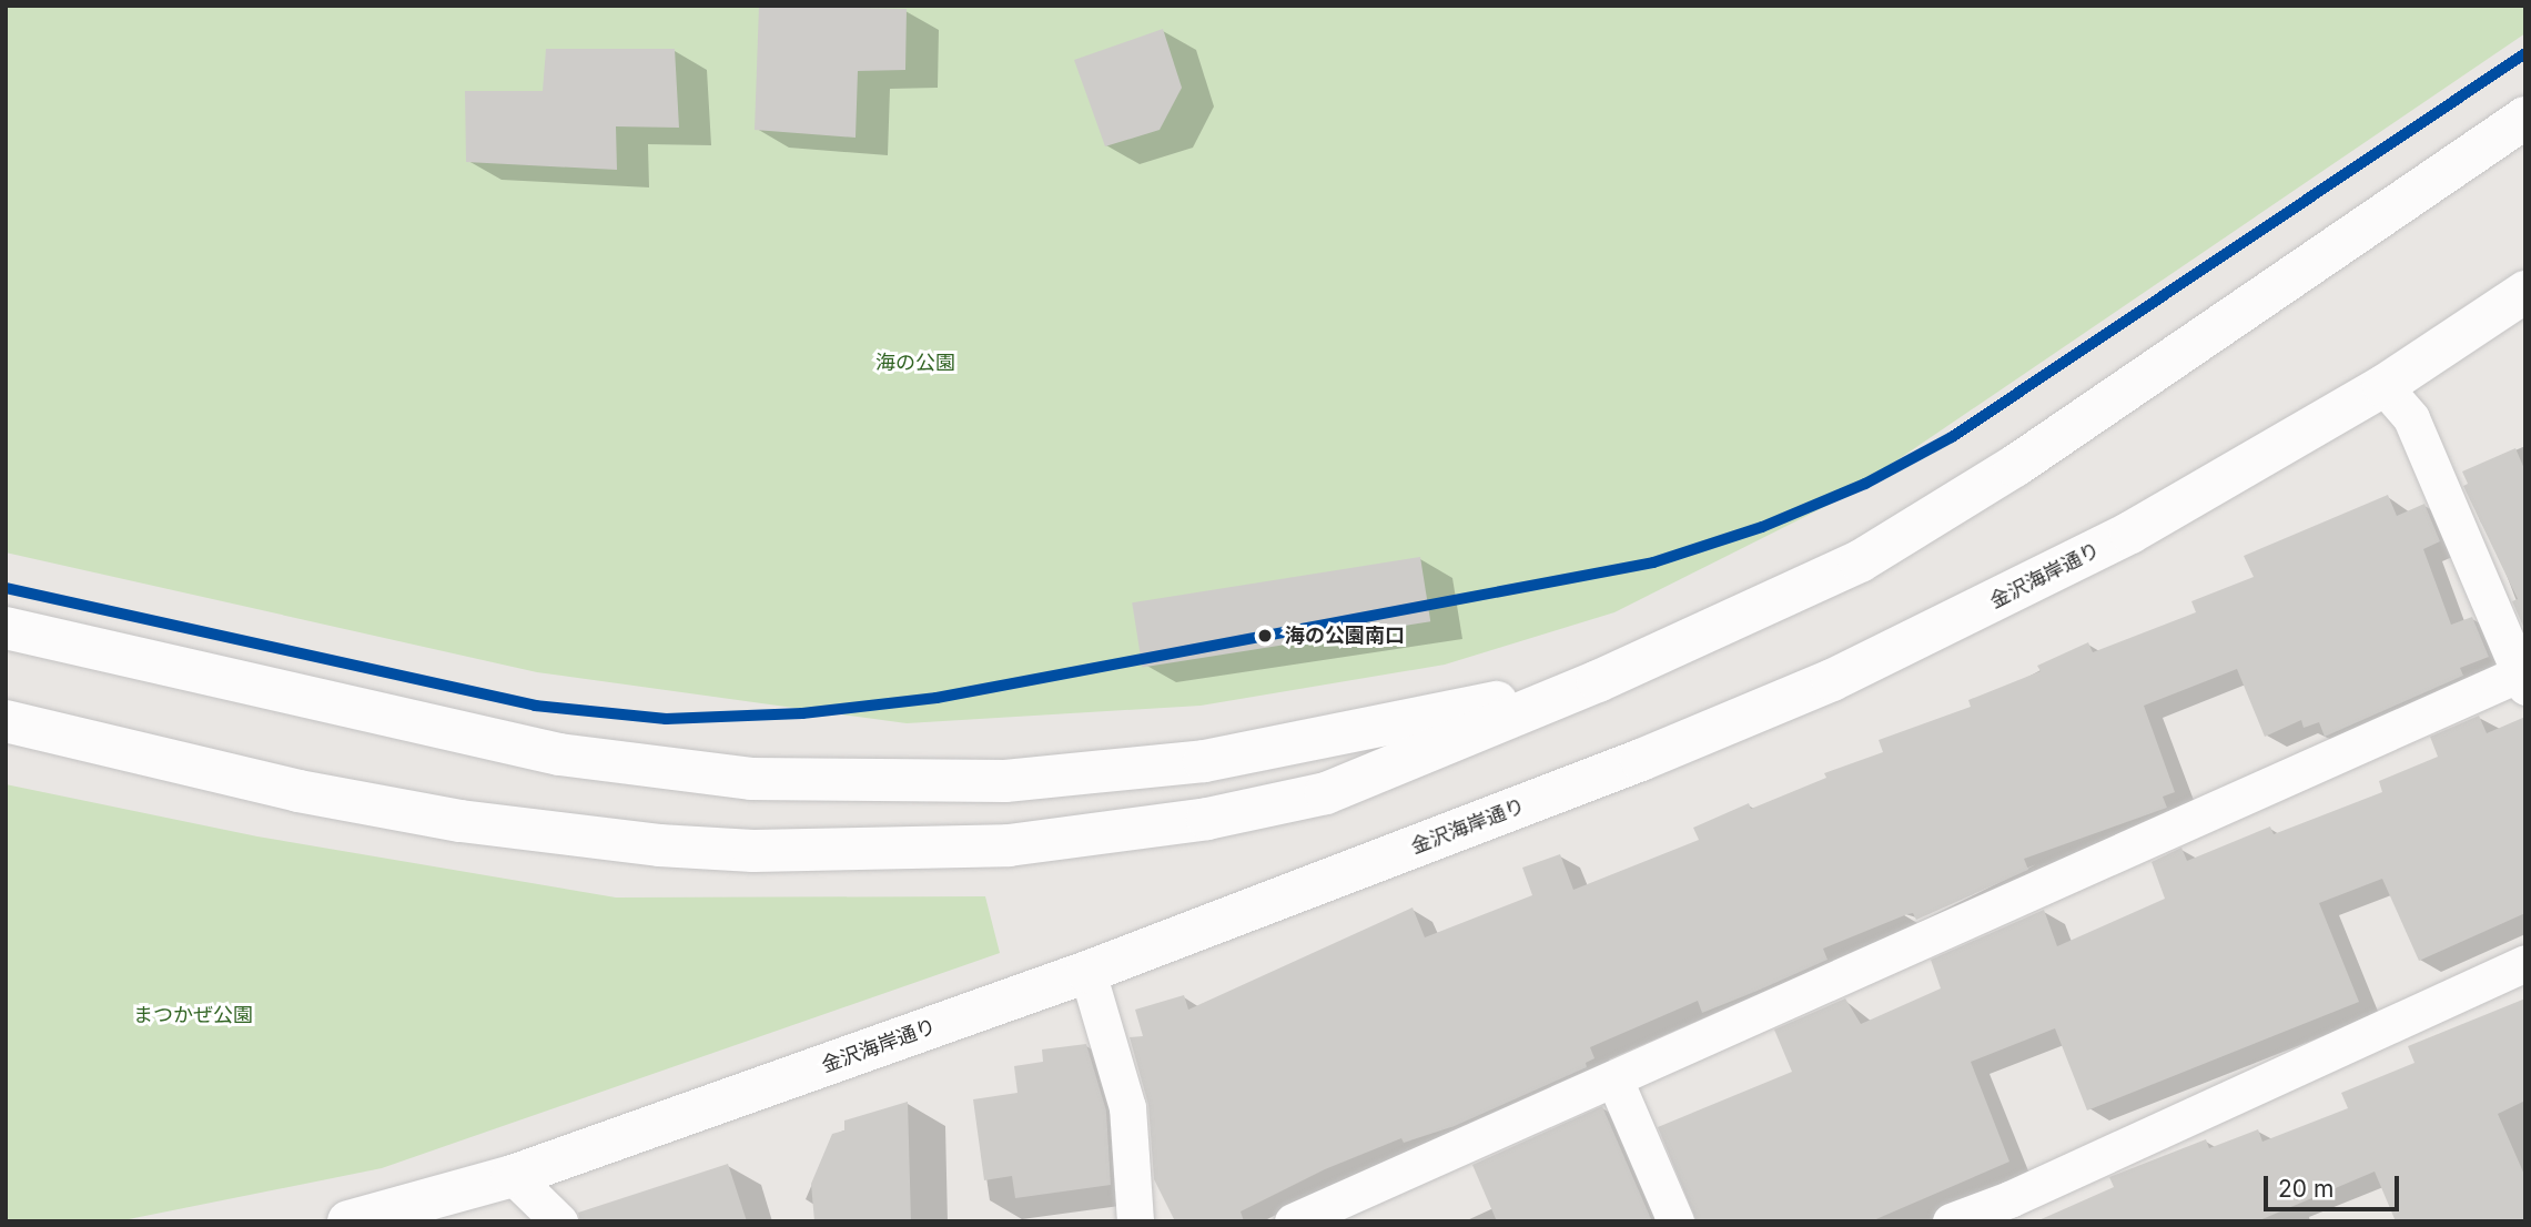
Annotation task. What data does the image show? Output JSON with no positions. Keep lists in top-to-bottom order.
{
  "streets": {
    "street": ["金沢海岸通り"]
  },
  "parks": ["海の公園", "まつかぜ公園"],
  "places": ["海の公園南口"],
  "scale_bar": "20 m"
}
